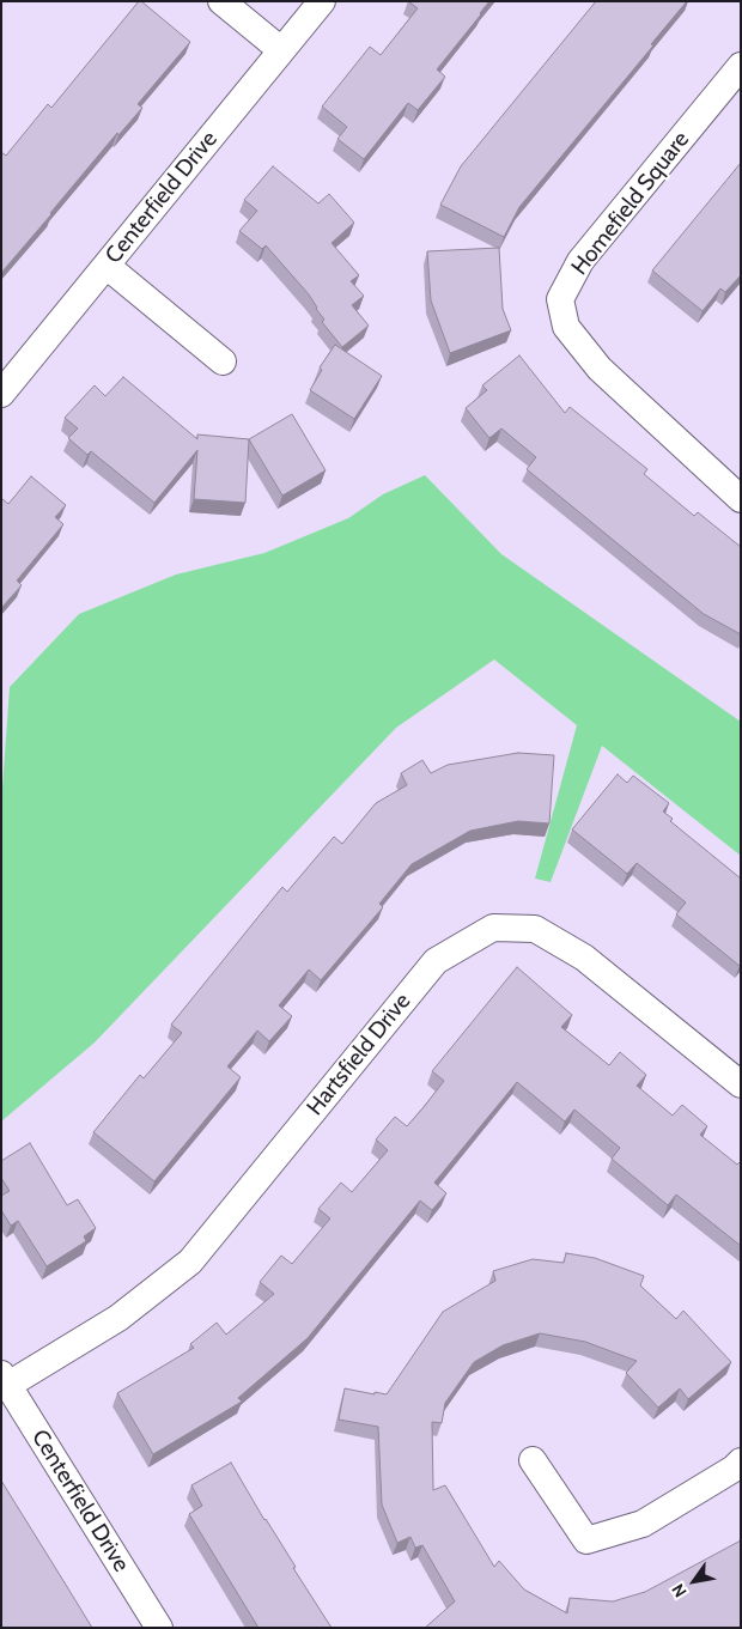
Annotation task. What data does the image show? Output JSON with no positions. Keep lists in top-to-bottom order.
{
  "streets": {
    "street": ["Centerfield Drive", "Homefield Square", "Hartsfield Drive"]
  },
  "crossings": [
    ["Centerfield Drive", "Hartsfield Drive"]
  ],
  "north": "bottom left"
}
